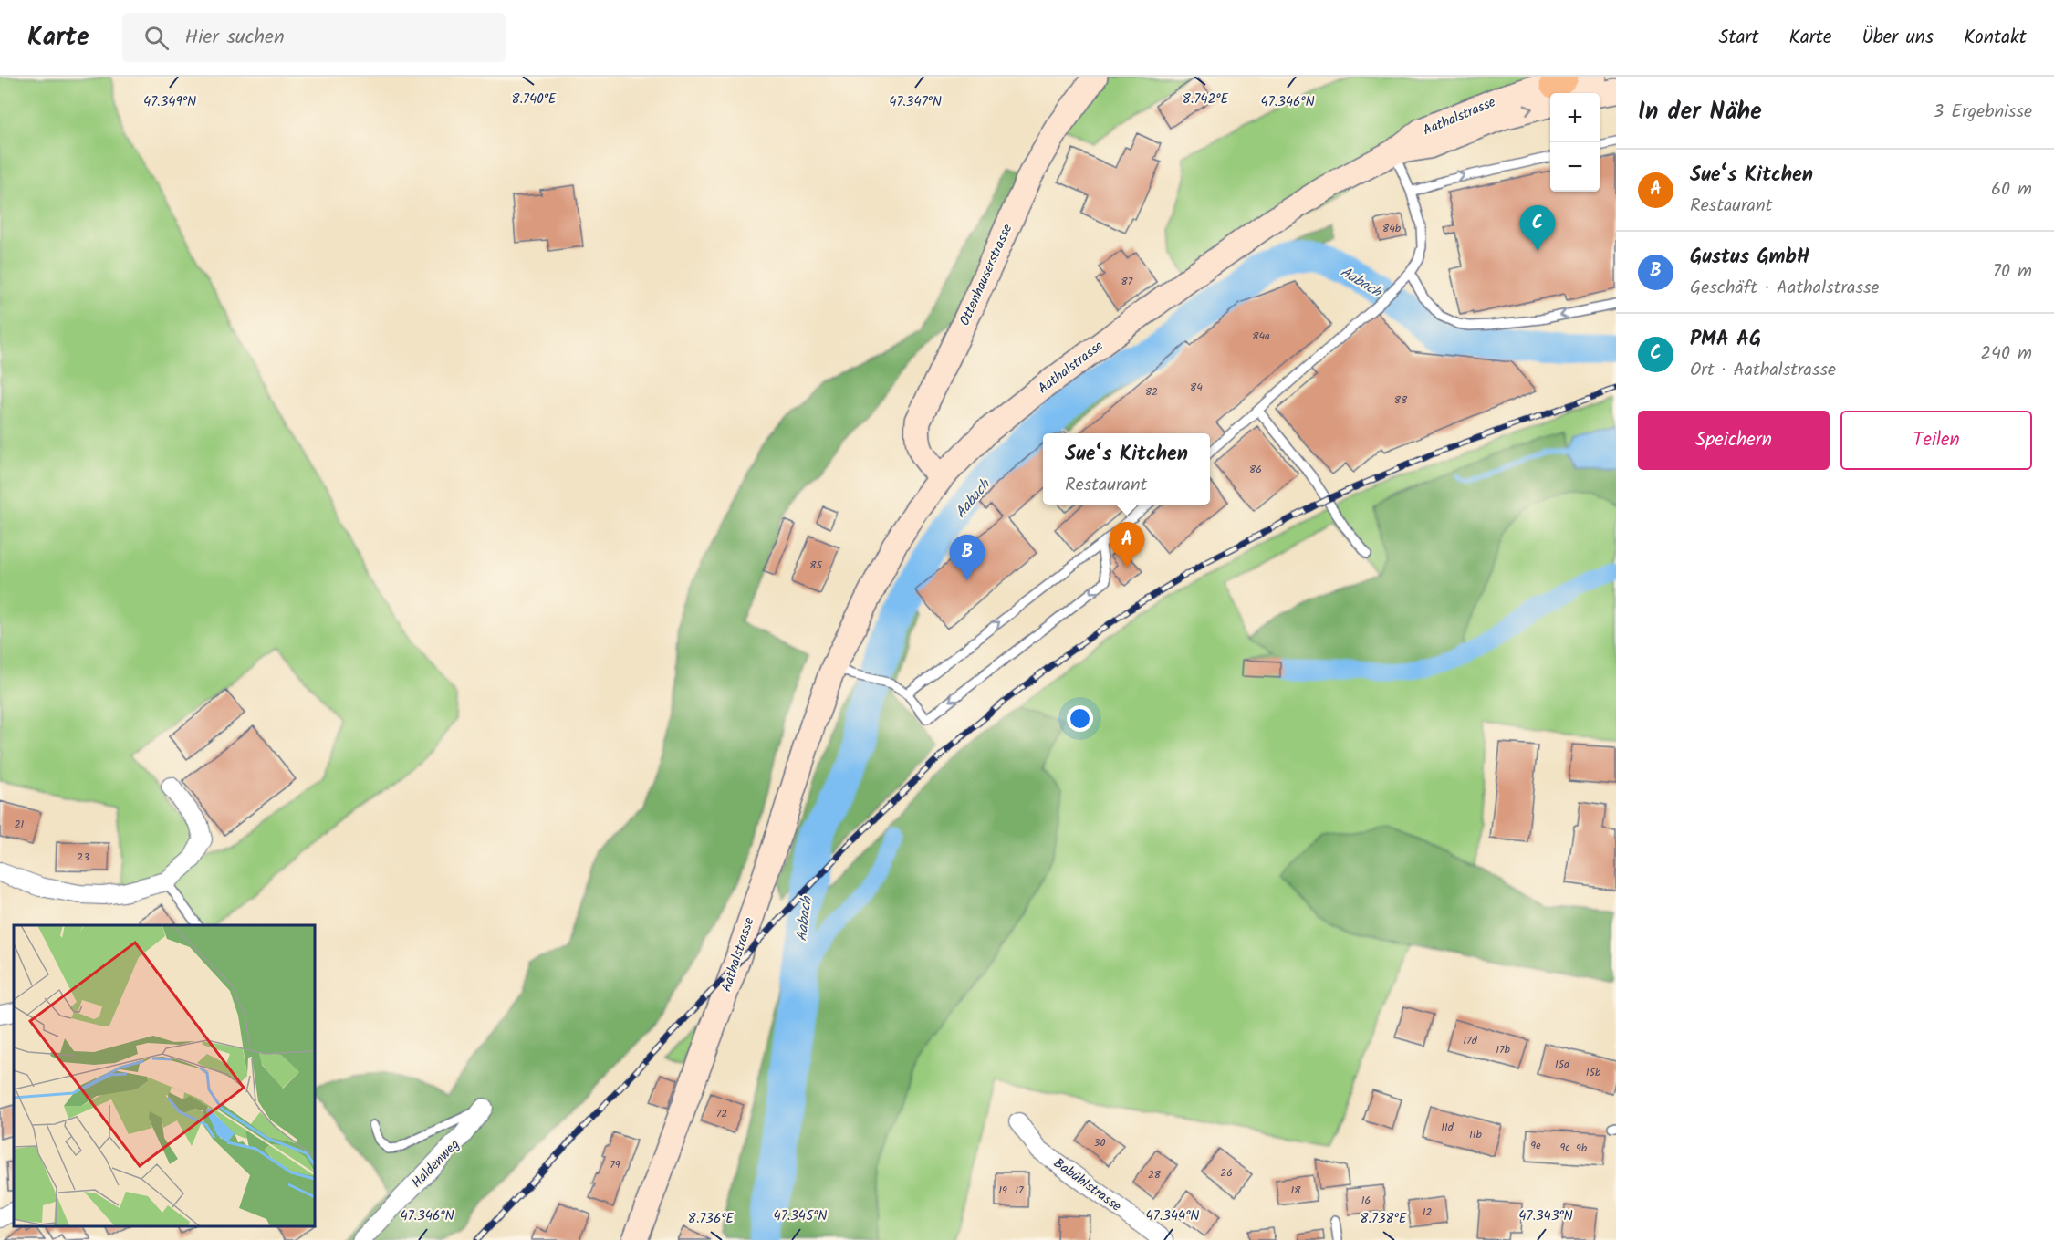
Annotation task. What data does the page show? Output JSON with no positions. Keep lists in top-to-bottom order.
{
  "streets": {
    "main road": ["Aathalstrasse", "Ottenhauserstrasse"],
    "street": ["Haldenweg", "Babühlstrasse"]
  },
  "crossings": [
    ["Aathalstrasse", "Ottenhauserstrasse"]
  ],
  "water": ["Aabach"],
  "house_numbers": [
    "84b",
    "87",
    "84a",
    "84",
    "82",
    "88",
    "86",
    "85",
    "21",
    "23",
    "17d",
    "17b",
    "15d",
    "15b",
    "72",
    "11d",
    "11b",
    "30",
    "9e",
    "9c",
    "9b",
    "79",
    "26",
    "28",
    "19",
    "17",
    "18",
    "16",
    "12"
  ],
  "page": {
    "header": "Karte",
    "search": "Hier suchen",
    "nav": [
      "Start",
      "Karte",
      "Über uns",
      "Kontakt"
    ],
    "heading": ["In der Nähe", "3 Ergebnisse"],
    "map_buttons": ["+", "−"],
    "list": [
      {
        "mark": "A",
        "name": "Sue‘s Kitchen",
        "note": "Restaurant",
        "value": "60 m"
      },
      {
        "mark": "B",
        "name": "Gustus GmbH",
        "note": "Geschäft · Aathalstrasse",
        "value": "70 m"
      },
      {
        "mark": "C",
        "name": "PMA AG",
        "note": "Ort · Aathalstrasse",
        "value": "240 m"
      }
    ],
    "pins": ["C", "A", "B"],
    "buttons": ["Speichern", "Teilen"],
    "popup": ["Sue‘s Kitchen", "Restaurant"]
  },
  "coordinates": [
    "8.740°E",
    "8.742°E",
    "47.347°N",
    "47.346°N",
    "47.349°N",
    "47.345°N",
    "47.344°N",
    "47.343°N",
    "8.736°E",
    "8.738°E"
  ]
}
